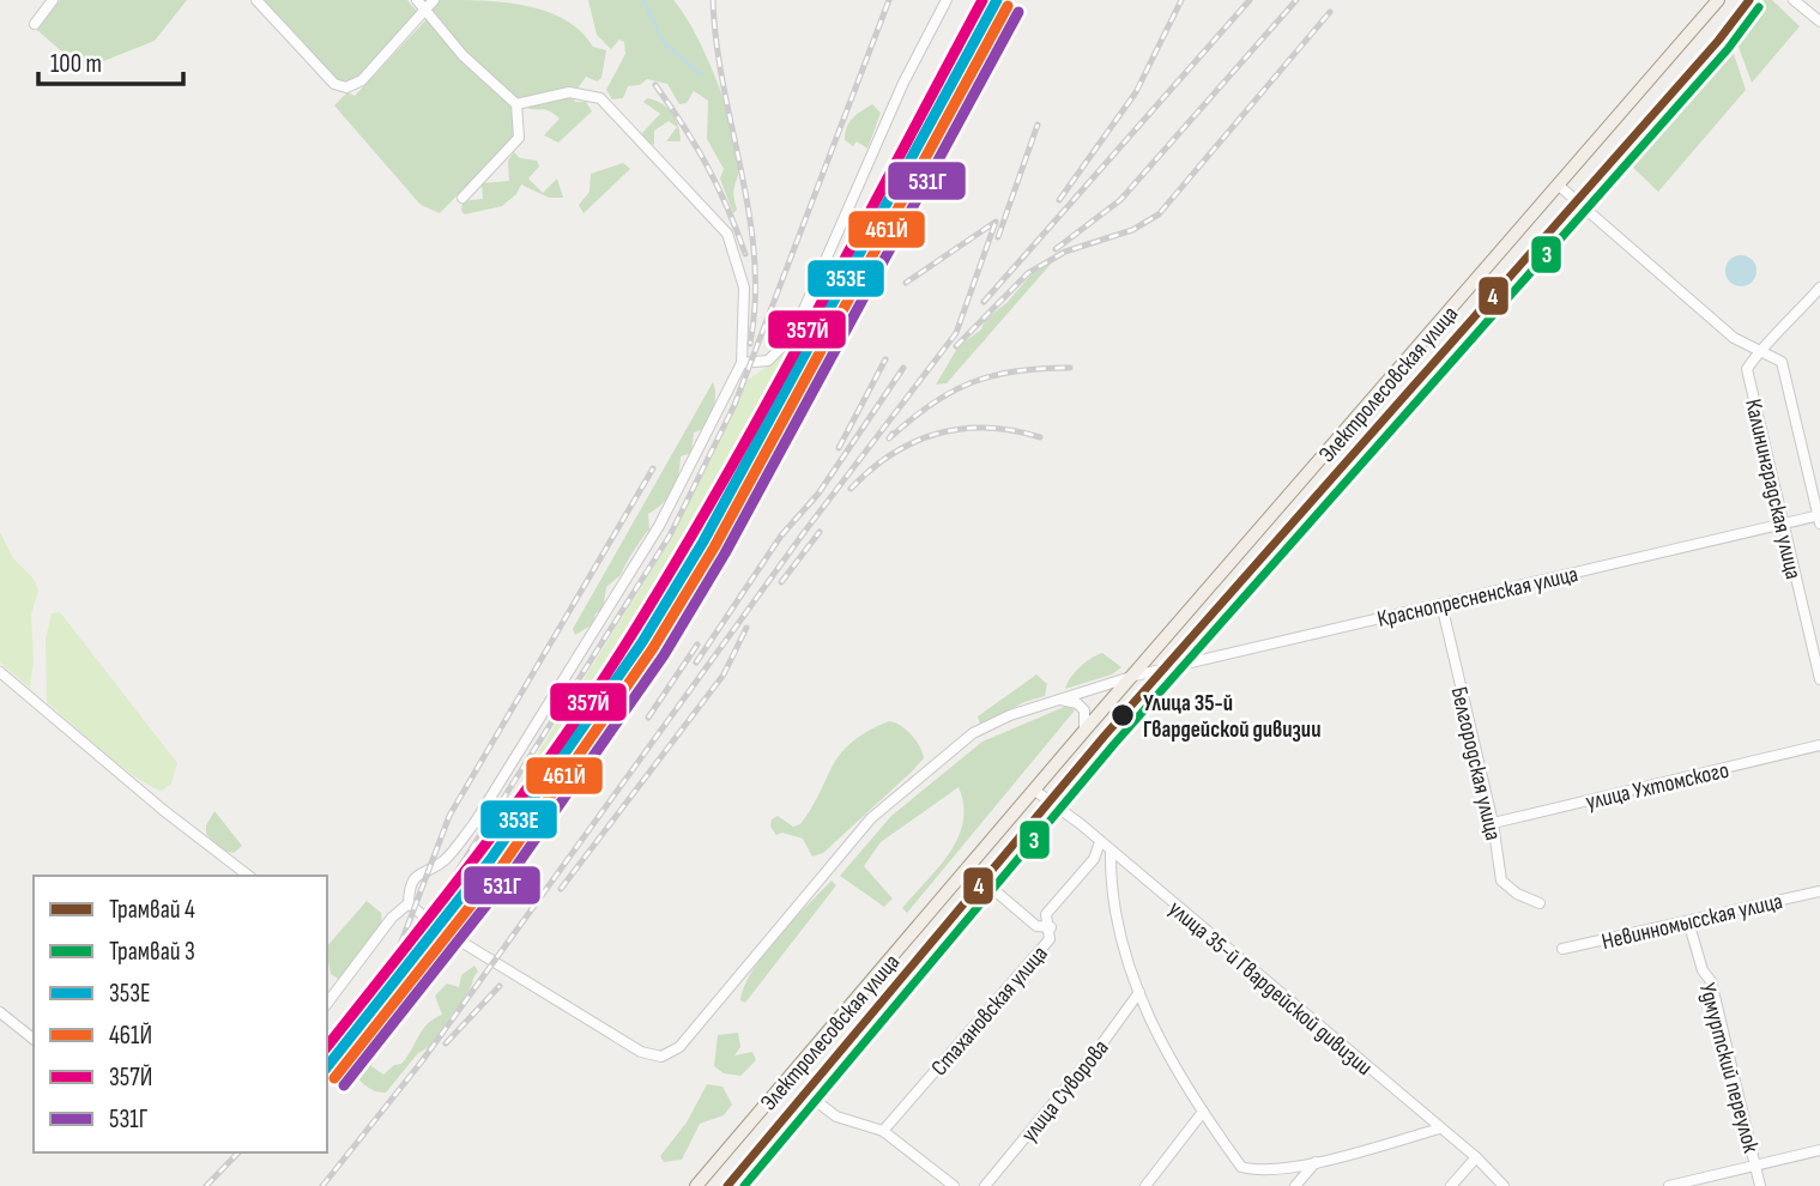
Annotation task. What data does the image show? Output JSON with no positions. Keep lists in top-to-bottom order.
{
  "streets": {
    "main road": ["Электролесовская улица"],
    "street": [
      "Калининградская улица",
      "Краснопресненская улица",
      "Белгородская улица",
      "улица Ухтомского",
      "Невинномысская улица",
      "улица 35-й Гвардейской дивизии",
      "Стахановская улица",
      "Удмуртский переулок",
      "улица Суворова"
    ]
  },
  "crossings": [
    ["Электролесовская улица", "Калининградская улица"],
    ["Электролесовская улица", "Краснопресненская улица"],
    ["Электролесовская улица", "улица 35-й Гвардейской дивизии"],
    ["Калининградская улица", "Краснопресненская улица"],
    ["Краснопресненская улица", "Белгородская улица"],
    ["Белгородская улица", "улица Ухтомского"],
    ["Невинномысская улица", "Удмуртский переулок"],
    ["улица 35-й Гвардейской дивизии", "Стахановская улица"]
  ],
  "places": ["Улица 35-й Гвардейской дивизии"],
  "lines": [
    "tram line 4",
    "transit line 353Е",
    "transit line 357Й",
    "transit line 461Й",
    "tram line 3",
    "transit line 531Г"
  ],
  "legend": [
    "Трамвай 4",
    "Трамвай 3",
    "353Е",
    "461Й",
    "357Й",
    "531Г"
  ],
  "scale_bar": "100 m"
}
